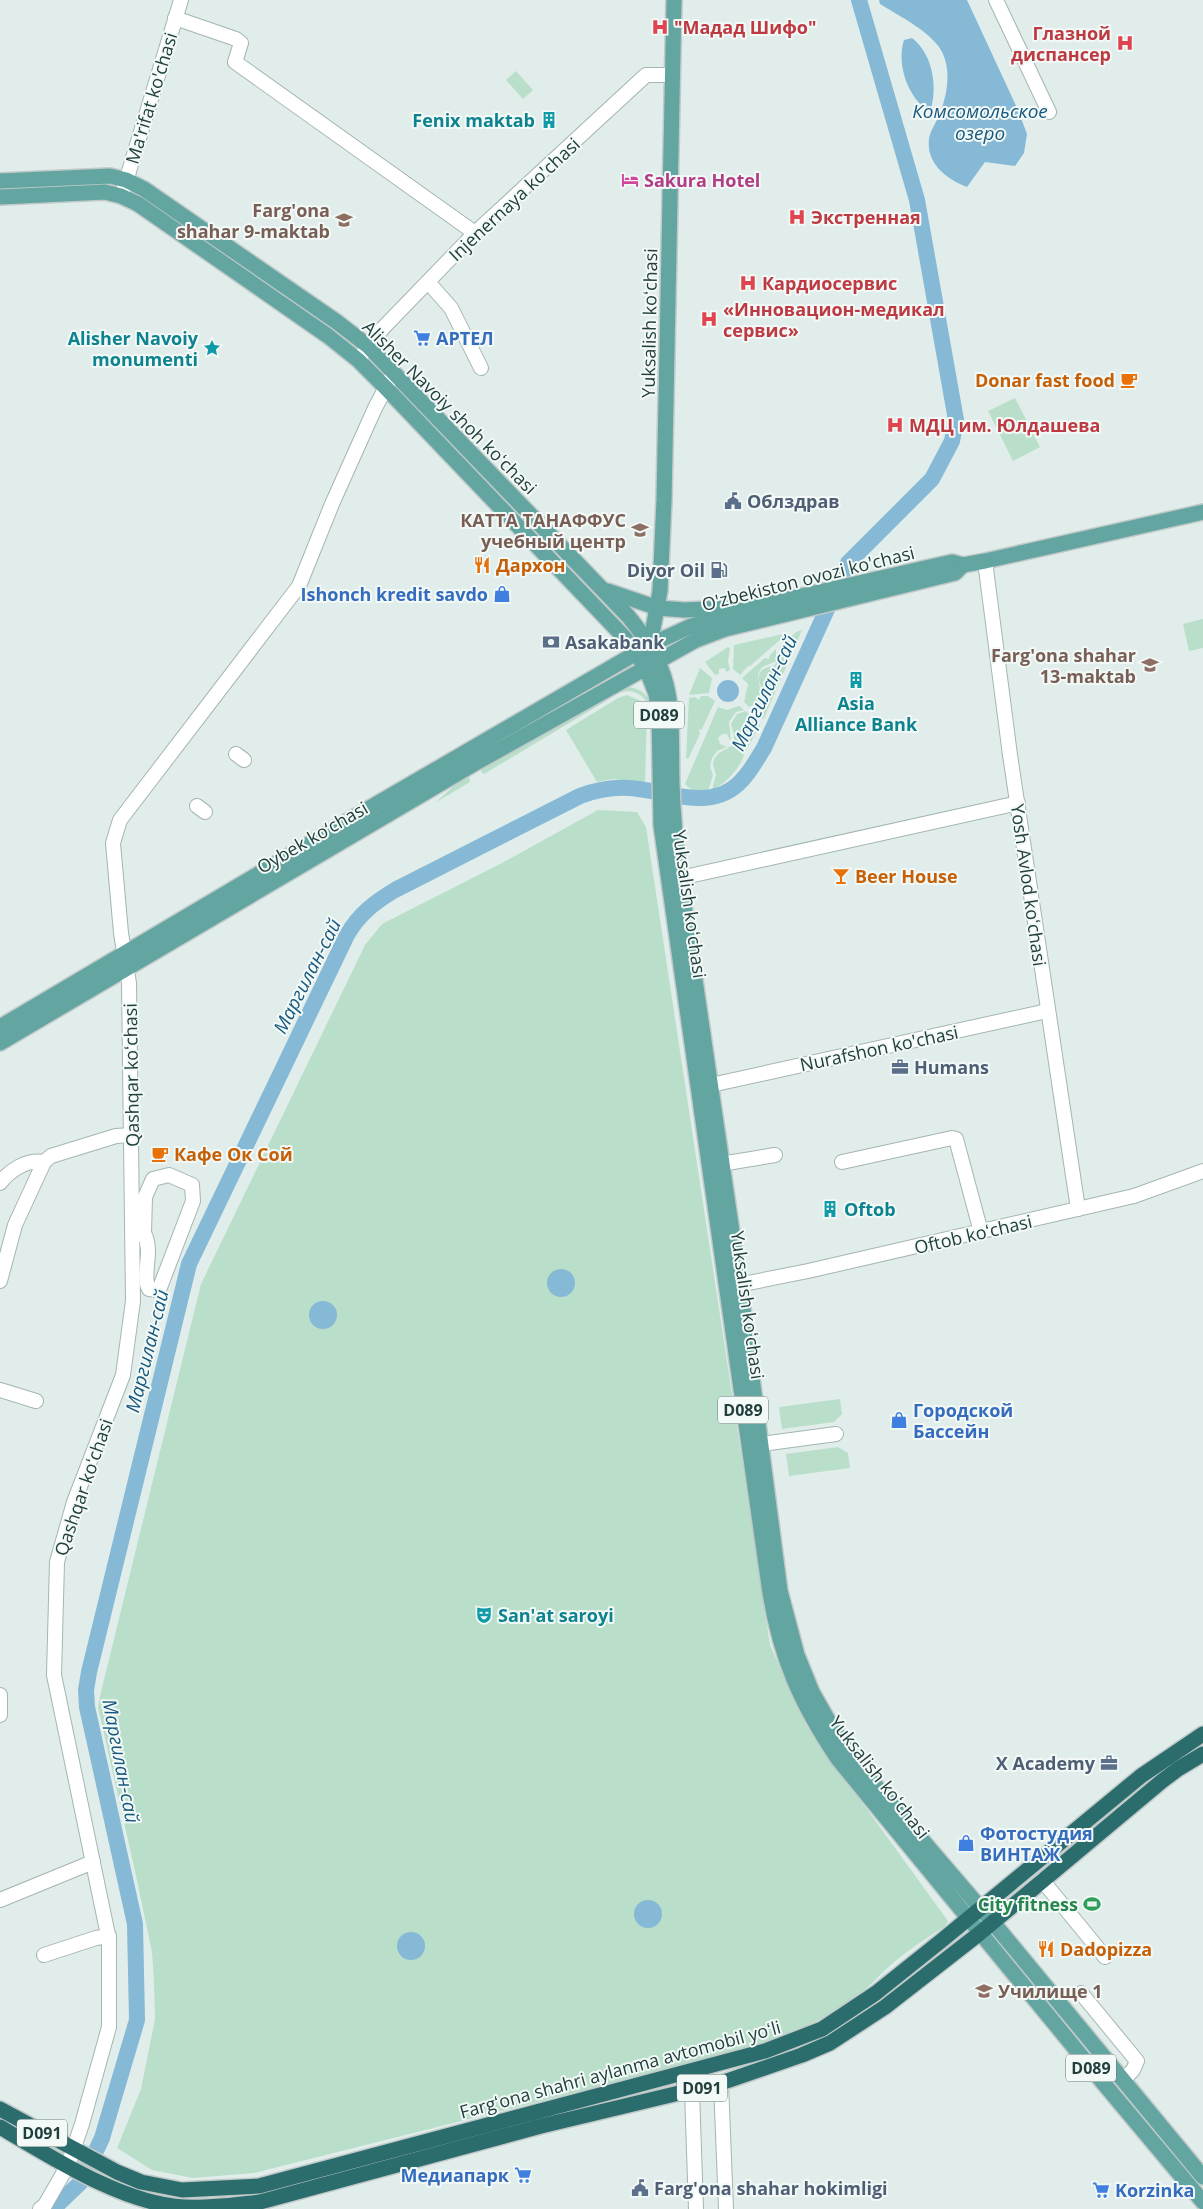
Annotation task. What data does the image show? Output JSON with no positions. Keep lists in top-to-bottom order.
{
  "streets": {
    "highway": ["Fargʻona shahri aylanma avtomobil yoʻli", "D091"],
    "main road": [
      "Yuksalish koʻchasi",
      "Alisher Navoiy shoh koʻchasi",
      "O'zbekiston ovozi ko'chasi",
      "D089",
      "Oybek ko‘chasi"
    ],
    "street": [
      "Ma'rifat ko'chasi",
      "Injenernaya ko'chasi",
      "Yosh Avlod koʻchasi",
      "Nurafshon ko'chasi",
      "Qashqar koʻchasi",
      "Oftob koʻchasi"
    ]
  },
  "crossings": [
    ["Ma'rifat ko'chasi", "Alisher Navoiy shoh koʻchasi"],
    ["Injenernaya ko'chasi", "Yuksalish koʻchasi"],
    ["Injenernaya ko'chasi", "Alisher Navoiy shoh koʻchasi"],
    ["Yuksalish koʻchasi", "Alisher Navoiy shoh koʻchasi"],
    ["Yuksalish koʻchasi", "O'zbekiston ovozi ko'chasi"],
    ["Yuksalish koʻchasi", "D089"],
    ["Yuksalish koʻchasi", "Oybek ko‘chasi"],
    ["Yuksalish koʻchasi", "Nurafshon ko'chasi"],
    ["Yuksalish koʻchasi", "Oftob koʻchasi"],
    ["Yuksalish koʻchasi", "Fargʻona shahri aylanma avtomobil yoʻli"],
    ["Alisher Navoiy shoh koʻchasi", "O'zbekiston ovozi ko'chasi"],
    ["Alisher Navoiy shoh koʻchasi", "Oybek ko‘chasi"],
    ["Alisher Navoiy shoh koʻchasi", "Qashqar koʻchasi"],
    ["O'zbekiston ovozi ko'chasi", "Oybek ko‘chasi"],
    ["O'zbekiston ovozi ko'chasi", "Yosh Avlod koʻchasi"],
    ["D089", "Fargʻona shahri aylanma avtomobil yoʻli"],
    ["Oybek ko‘chasi", "Qashqar koʻchasi"],
    ["Yosh Avlod koʻchasi", "Nurafshon ko'chasi"],
    ["Yosh Avlod koʻchasi", "Oftob koʻchasi"],
    ["Qashqar koʻchasi", "Fargʻona shahri aylanma avtomobil yoʻli"]
  ],
  "water": ["Комсомольское озеро", "Маргилан-сай"],
  "places": {
    "hospital": [
      "\"Мадад Шифо\"",
      "Глазной диспансер",
      "Экстренная",
      "Кардиосервис",
      "«Инновацион-медикал сервис»",
      "МДЦ им. Юлдашева"
    ],
    "building": ["Fenix maktab", "Asia Alliance Bank", "Oftob"],
    "hotel": ["Sakura Hotel"],
    "school or university": [
      "Farg'ona shahar 9-maktab",
      "КАТТА ТАНАФФУС учебный центр",
      "Farg'ona shahar 13-maktab",
      "Училище 1"
    ],
    "supermarket": ["АРТЕЛ", "Медиапарк", "Korzinka"],
    "place": ["Alisher Navoiy monumenti"],
    "cafe": ["Donar fast food", "Кафе Ок Сой"],
    "public building": ["Облздрав", "Farg'ona shahar hokimligi"],
    "restaurant": ["Дархон", "Dadopizza"],
    "fuel station": ["Diyor Oil"],
    "shop": ["Ishonch kredit savdo", "Городской Бассейн", "Фотостудия ВИНТАЖ"],
    "bank": ["Asakabank"],
    "bar": ["Beer House"],
    "office": ["Humans", "X Academy"],
    "theatre": ["San'at saroyi"],
    "sports": ["City fitness"]
  }
}
